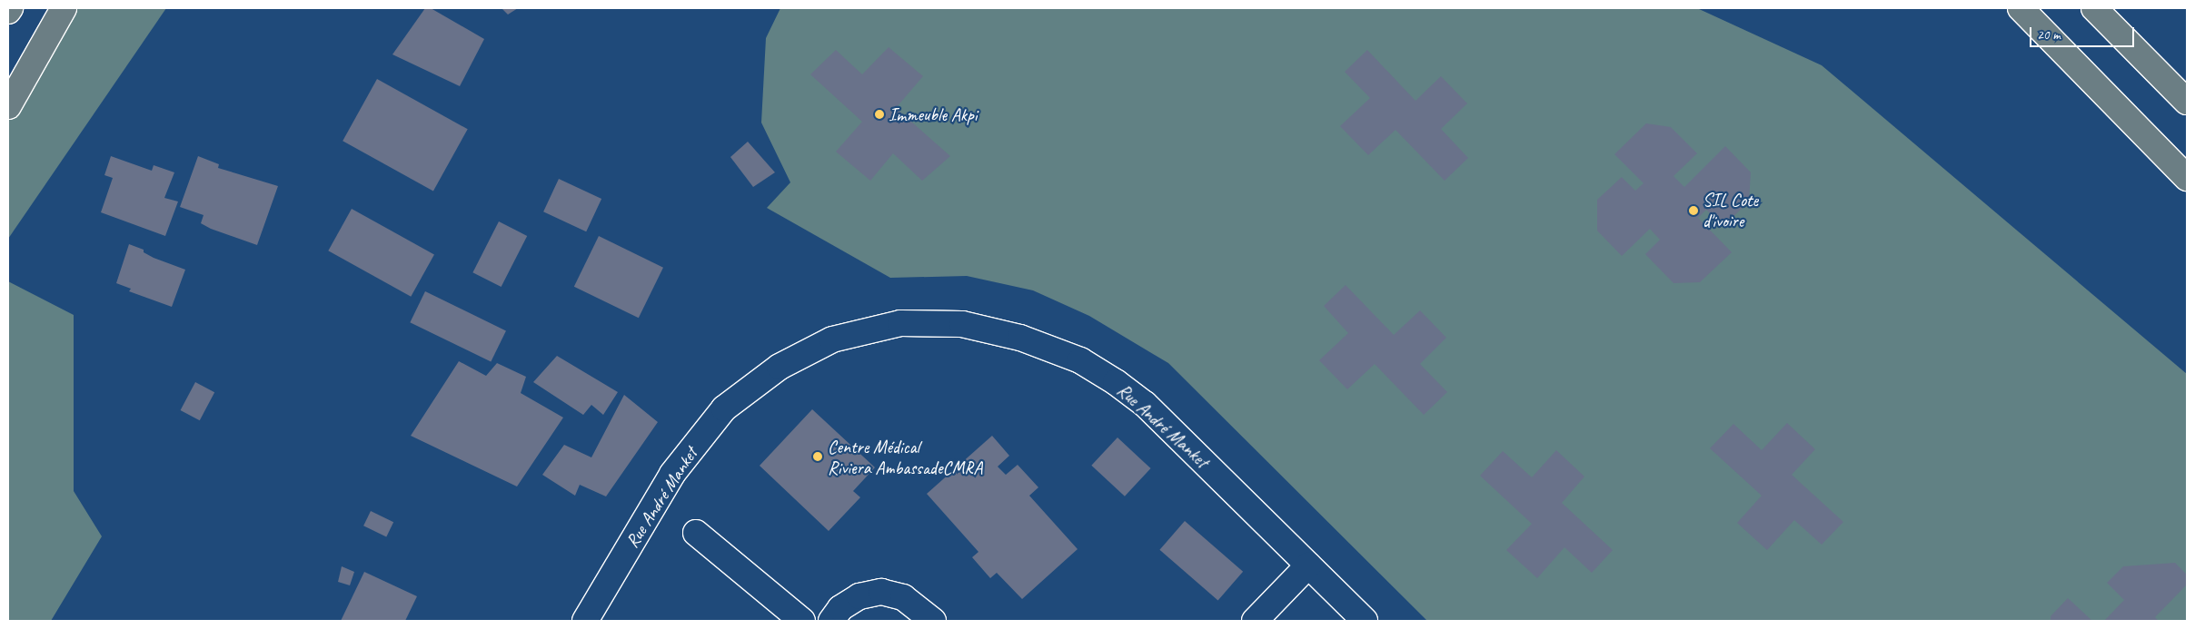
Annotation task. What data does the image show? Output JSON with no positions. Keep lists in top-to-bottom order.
{
  "streets": {
    "street": ["Rue André Manket"]
  },
  "places": ["Immeuble Akpi", "SIL Cote d'ivoire", "Centre Médical Riviera AmbassadeCMRA"],
  "scale_bar": "20 m"
}
